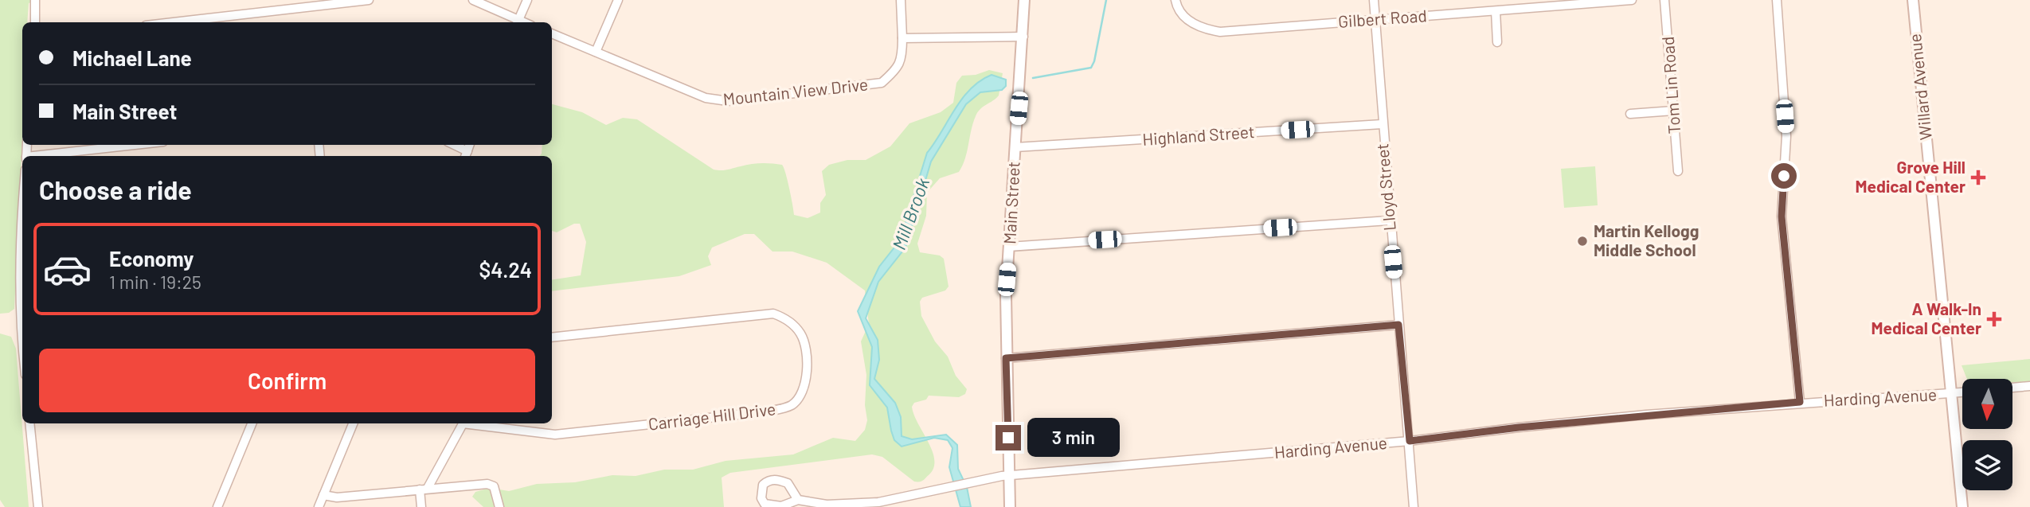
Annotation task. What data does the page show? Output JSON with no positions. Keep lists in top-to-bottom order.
{
  "streets": {
    "main road": ["Willard Avenue", "Main Street"],
    "street": [
      "Gilbert Road",
      "Tom Lin Road",
      "Mountain View Drive",
      "Highland Street",
      "Lloyd Street",
      "Harding Avenue",
      "Carriage Hill Drive"
    ]
  },
  "crossings": [
    ["Gilbert Road", "Lloyd Street"],
    ["Willard Avenue", "Harding Avenue"],
    ["Highland Street", "Lloyd Street"],
    ["Highland Street", "Main Street"],
    ["Lloyd Street", "Harding Avenue"],
    ["Main Street", "Harding Avenue"]
  ],
  "water": ["Mill Brook"],
  "places": {
    "health": ["Grove Hill Medical Center", "A Walk-In Medical Center"],
    "other": ["Martin Kellogg Middle School"]
  },
  "north": "bottom",
  "page": {
    "banner": ["Michael Lane", "Main Street"],
    "heading": "Choose a ride",
    "list": [
      {
        "name": "Economy",
        "note": "1 min · 19:25",
        "value": "$4.24"
      }
    ],
    "buttons": "Confirm",
    "bubble": "3 min"
  }
}
